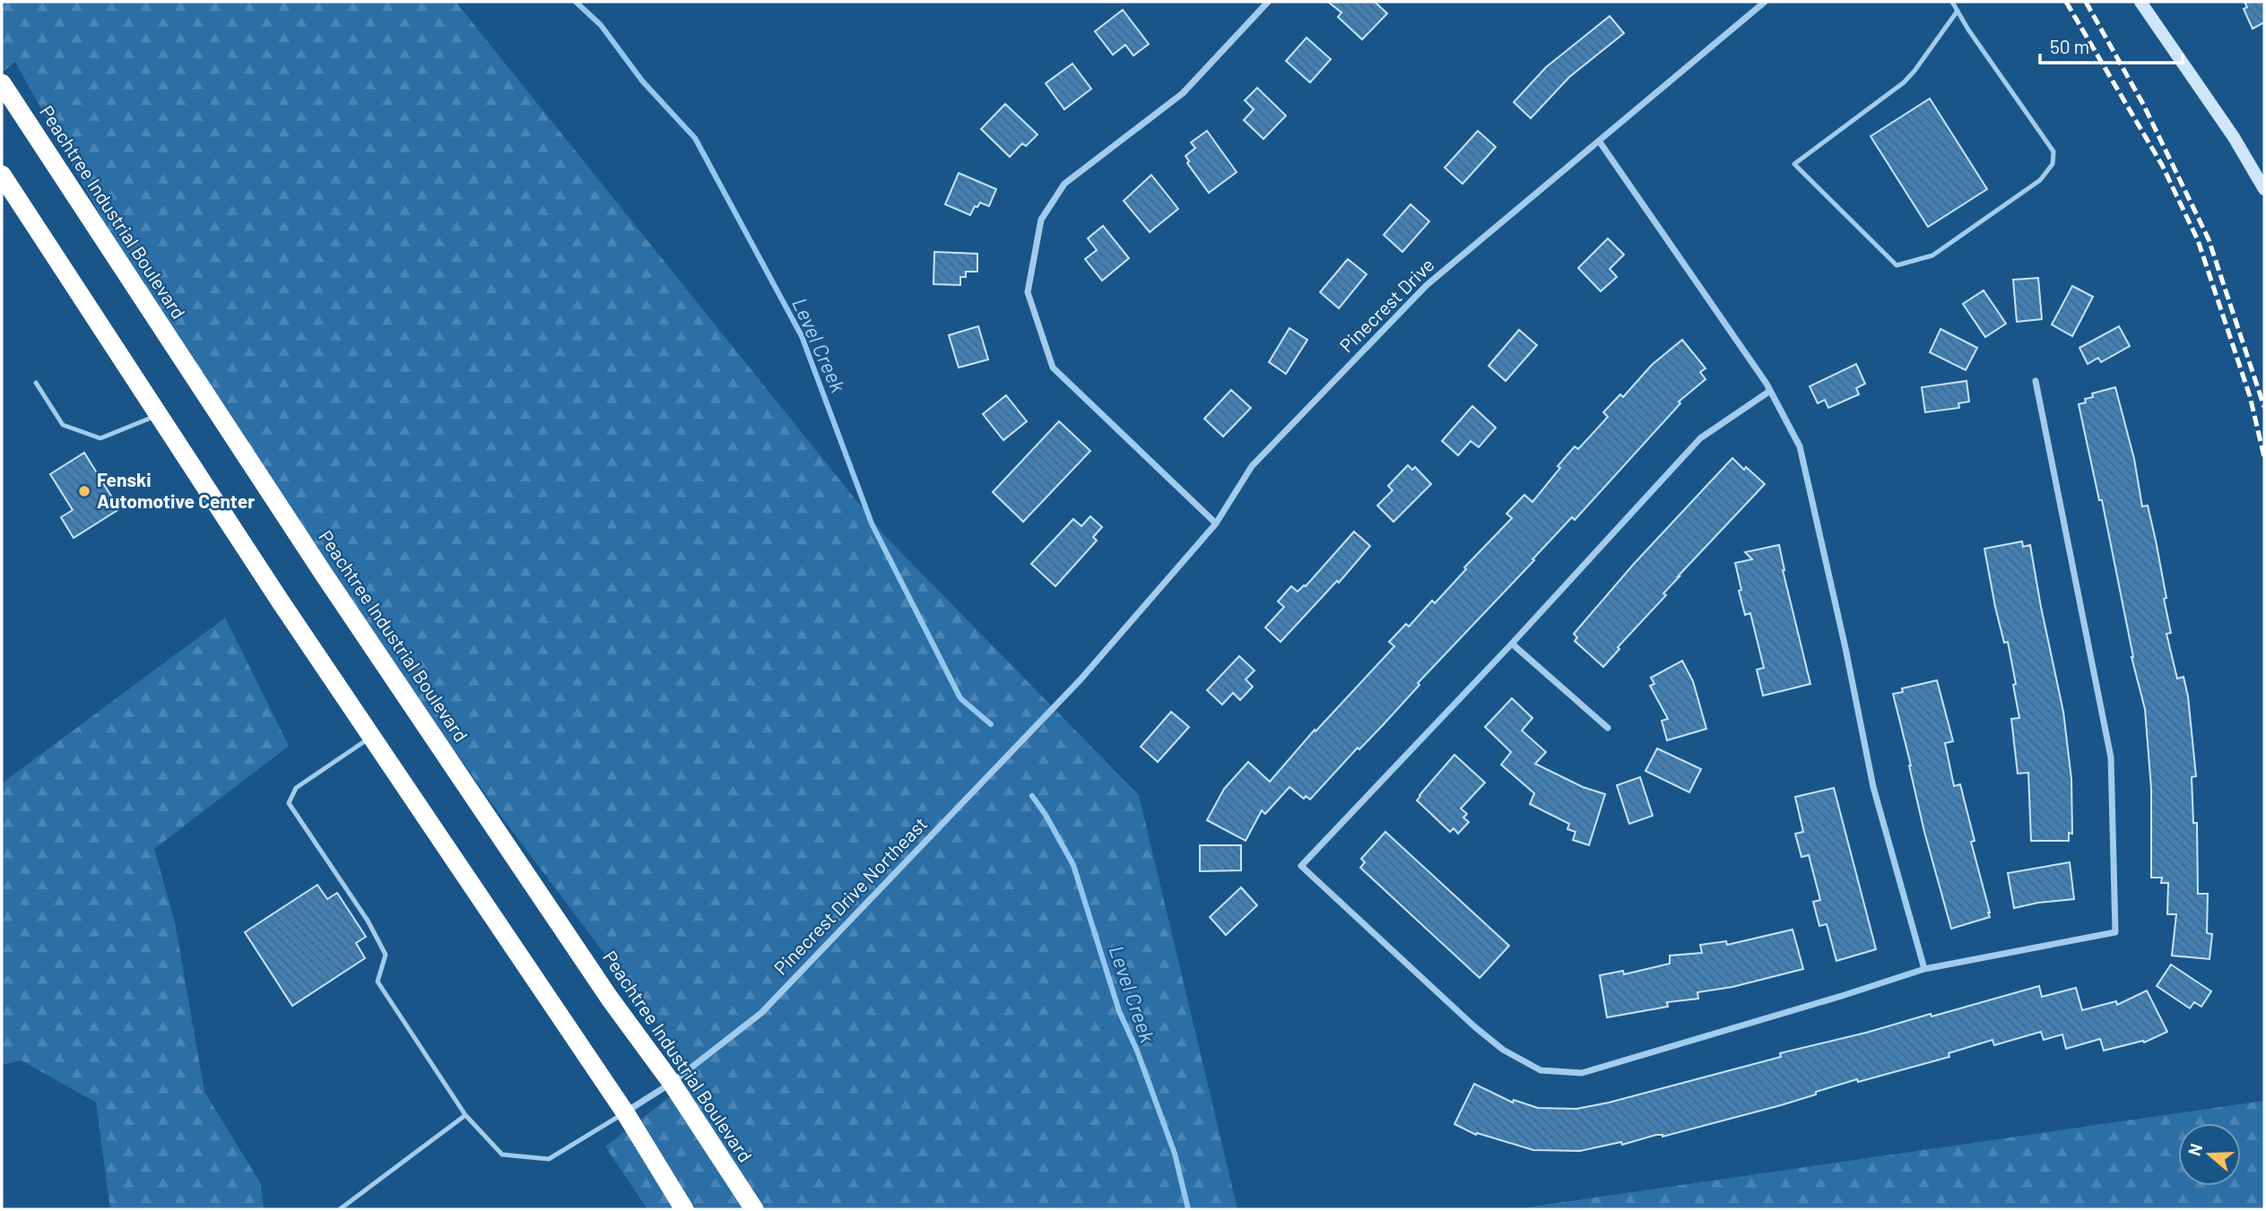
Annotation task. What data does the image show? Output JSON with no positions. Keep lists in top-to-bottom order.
{
  "streets": {
    "highway": ["Peachtree Industrial Boulevard"],
    "street": ["Pinecrest Drive", "Pinecrest Drive Northeast"]
  },
  "crossings": [
    ["Peachtree Industrial Boulevard", "Pinecrest Drive Northeast"],
    ["Pinecrest Drive", "Pinecrest Drive Northeast"]
  ],
  "water": ["Level Creek"],
  "places": ["Fenski Automotive Center"],
  "scale_bar": "50 m",
  "north": "left"
}
